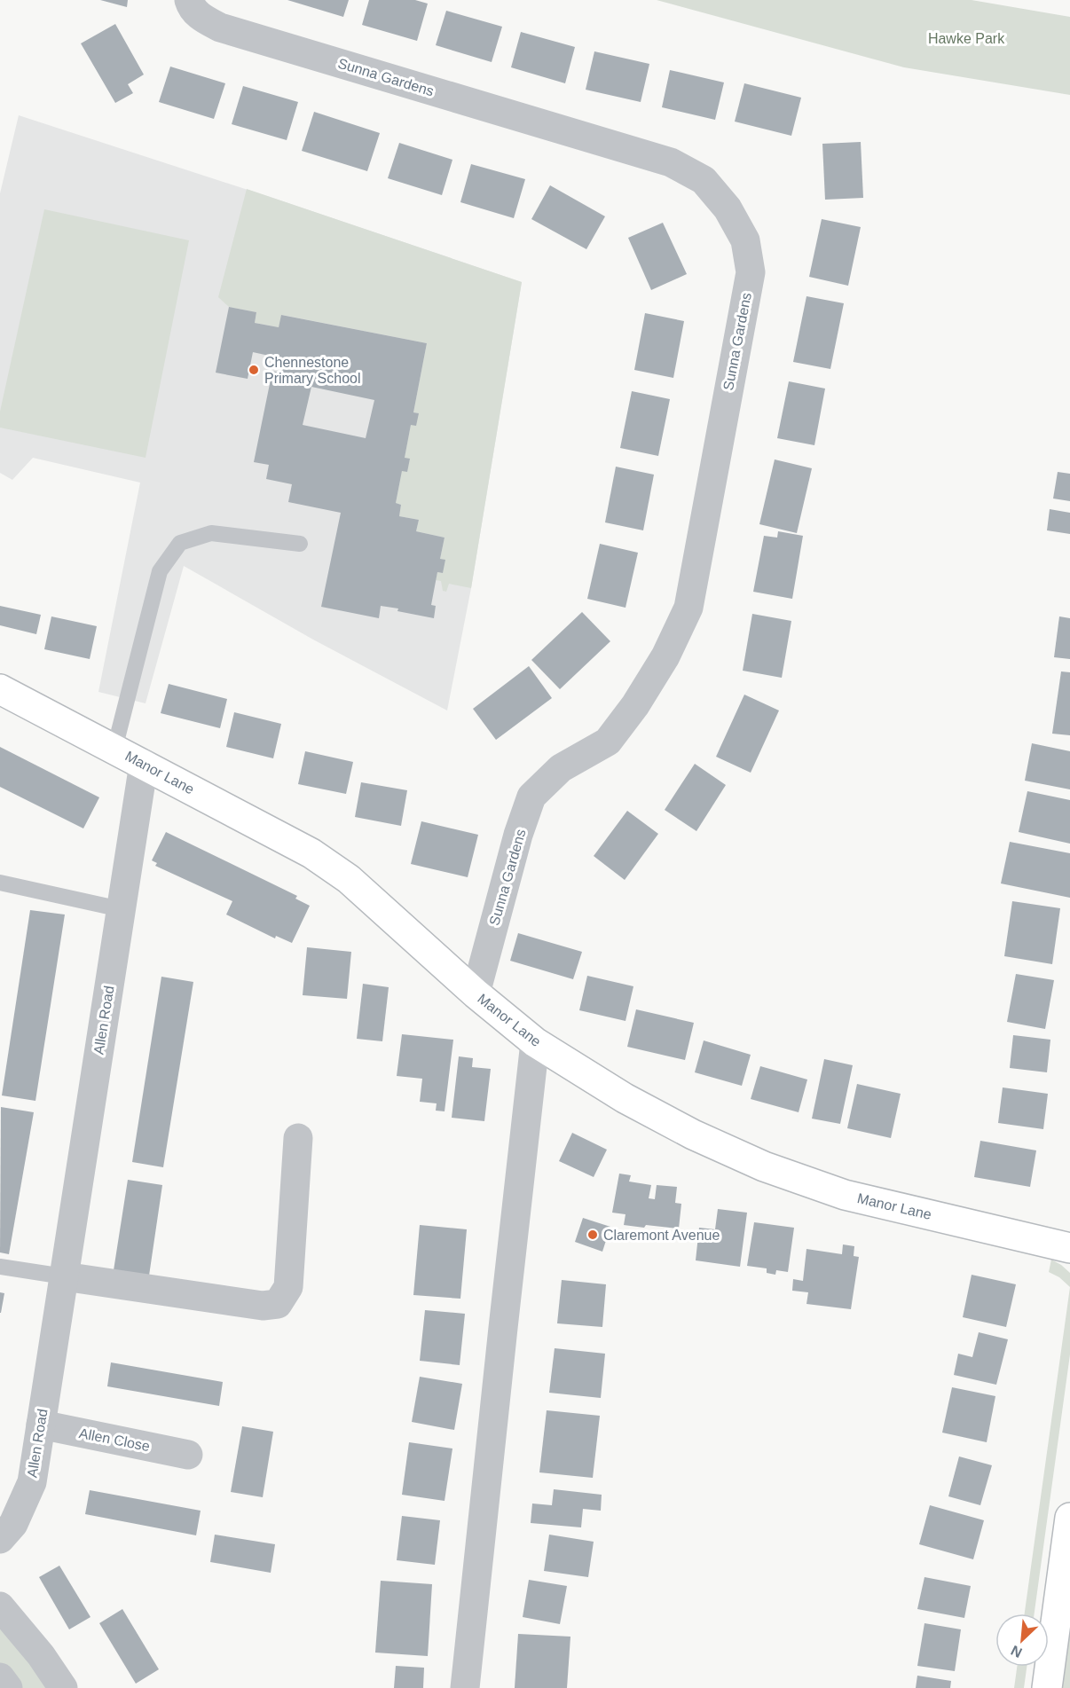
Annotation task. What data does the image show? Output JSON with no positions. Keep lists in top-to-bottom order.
{
  "streets": {
    "street": [
      "Sunna Gardens",
      "Manor Lane",
      "Allen Road",
      "Allen Close"
    ]
  },
  "crossings": [
    ["Sunna Gardens", "Manor Lane"],
    ["Manor Lane", "Allen Road"],
    ["Allen Road", "Allen Close"]
  ],
  "parks": ["Hawke Park"],
  "places": ["Chennestone Primary School", "Claremont Avenue"],
  "north": "bottom left"
}
